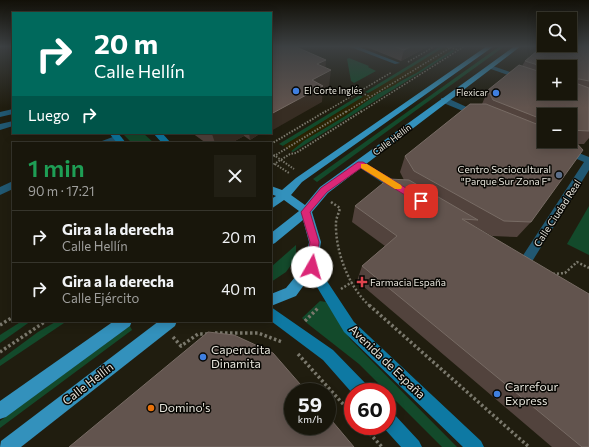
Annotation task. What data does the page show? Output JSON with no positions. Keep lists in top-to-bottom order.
{
  "streets": {
    "main road": ["Calle Hellín", "Avenida de España"],
    "street": ["Calle Ciudad Real"]
  },
  "places": {
    "other": [
      "El Corte Inglés",
      "Flexicar",
      "Centro Sociocultural \"Parque Sur Zona F\"",
      "Caperucita Dinamita",
      "Carrefour Express",
      "Domino's"
    ],
    "health": ["Farmacia España"]
  },
  "page": {
    "map_buttons": ["+", "−"],
    "turn": ["20 m", "Calle Hellín"],
    "then": "Luego",
    "heading": ["1 min", "90 m · 17:21"],
    "list": [
      {
        "name": "Gira a la derecha",
        "note": "Calle Hellín",
        "value": "20 m"
      },
      {
        "name": "Gira a la derecha",
        "note": "Calle Ejército",
        "value": "40 m"
      }
    ],
    "speed": "59 km/h",
    "limit": "60"
  }
}
